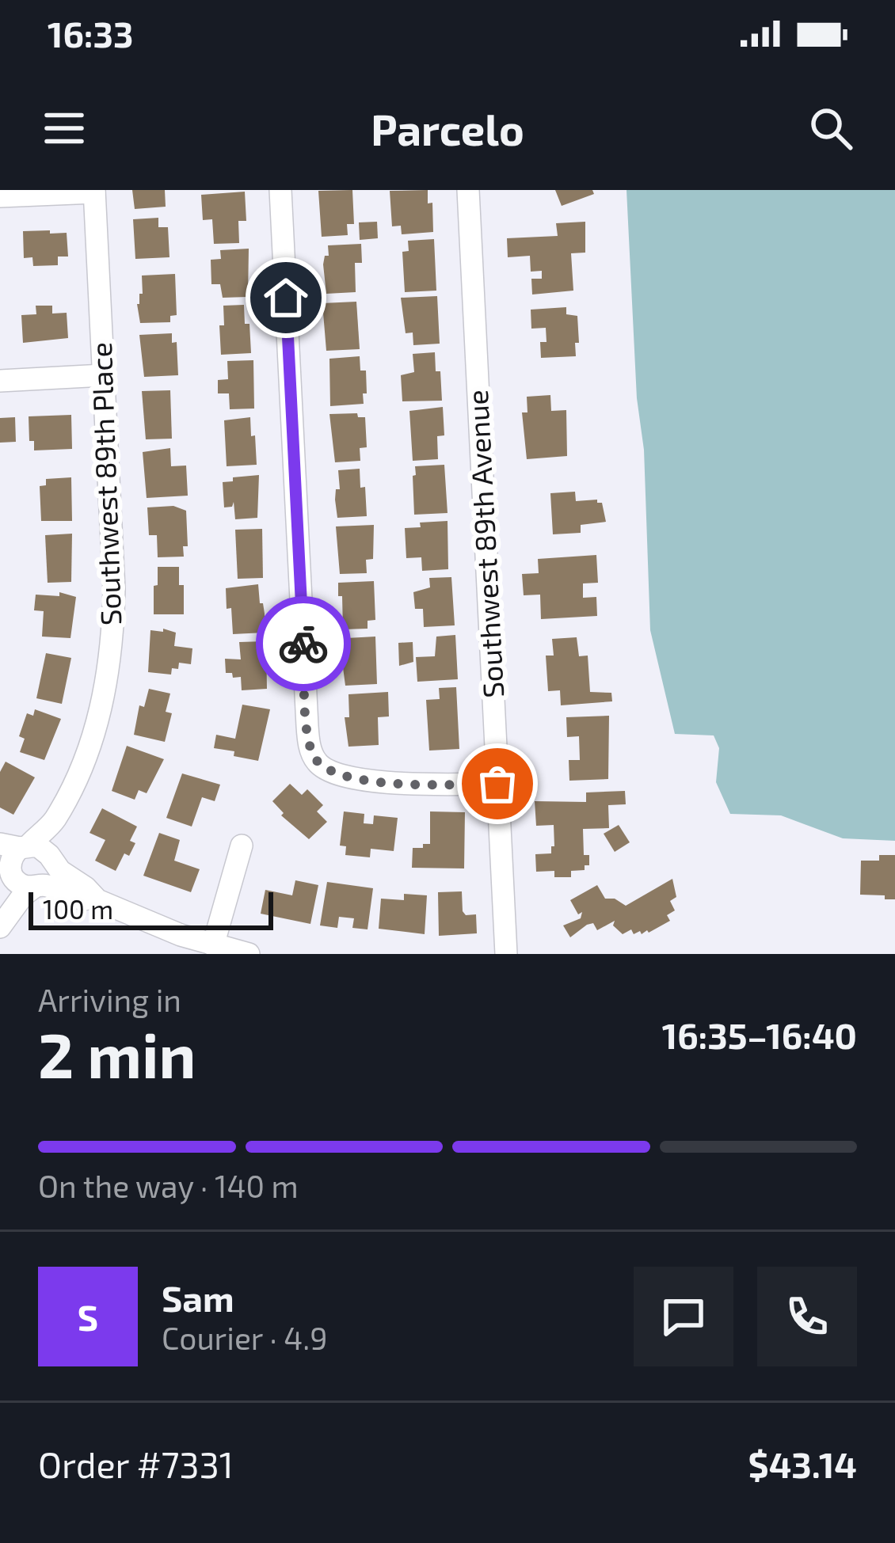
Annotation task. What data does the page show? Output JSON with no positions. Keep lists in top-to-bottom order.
{
  "streets": {
    "street": ["Southwest 89th Place", "Southwest 89th Avenue"]
  },
  "scale_bar": "100 m",
  "page": {
    "status": "16:33",
    "header": "Parcelo",
    "scale": "100 m",
    "heading": ["2 min", "Arriving in", "16:35–16:40"],
    "panel": [
      "Sam",
      "Courier · 4.9",
      "Order #7331",
      "$43.14"
    ],
    "bar": "On the way · 140 m",
    "round": "S"
  }
}
